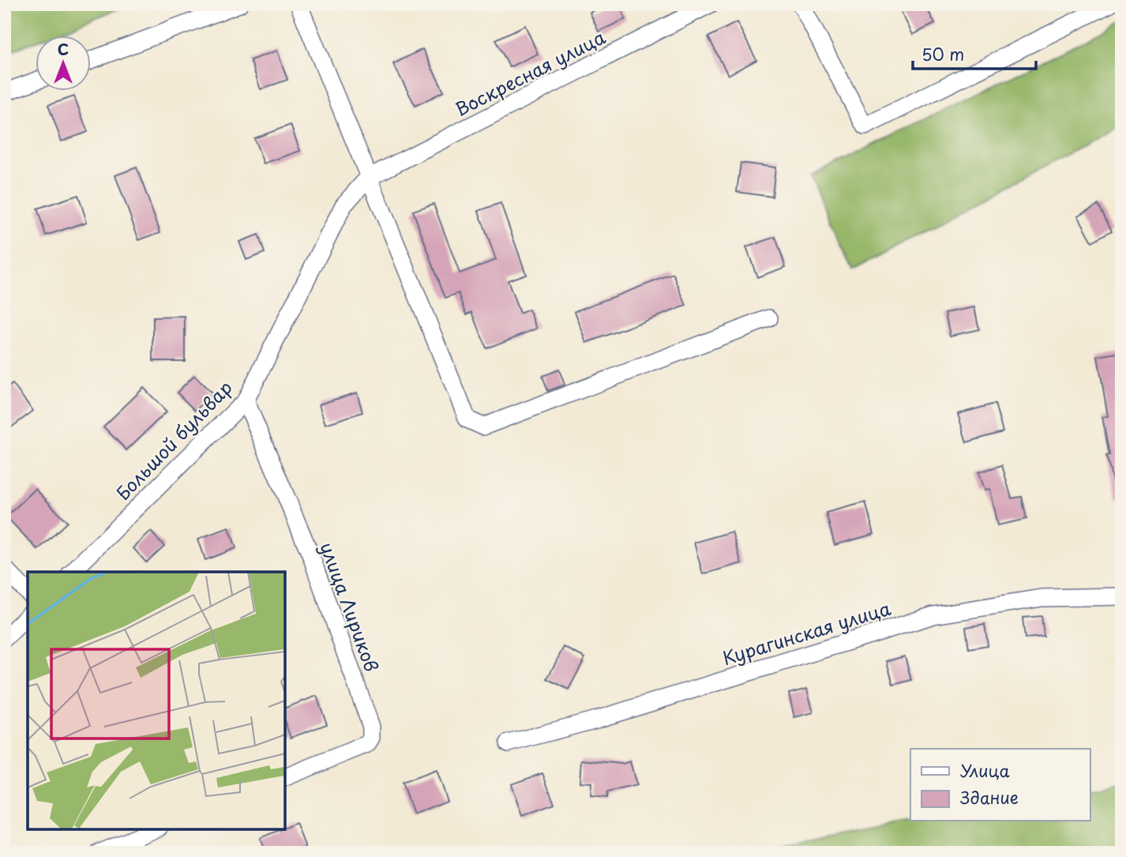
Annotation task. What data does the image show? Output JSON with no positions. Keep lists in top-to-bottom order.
{
  "streets": {
    "street": [
      "Воскресная улица",
      "Большой бульвар",
      "улица Лириков",
      "Курагинская улица"
    ]
  },
  "crossings": [
    ["Воскресная улица", "Большой бульвар"],
    ["Большой бульвар", "улица Лириков"]
  ],
  "legend": ["Улица", "Здание"],
  "scale_bar": "50 m",
  "north": "top"
}
